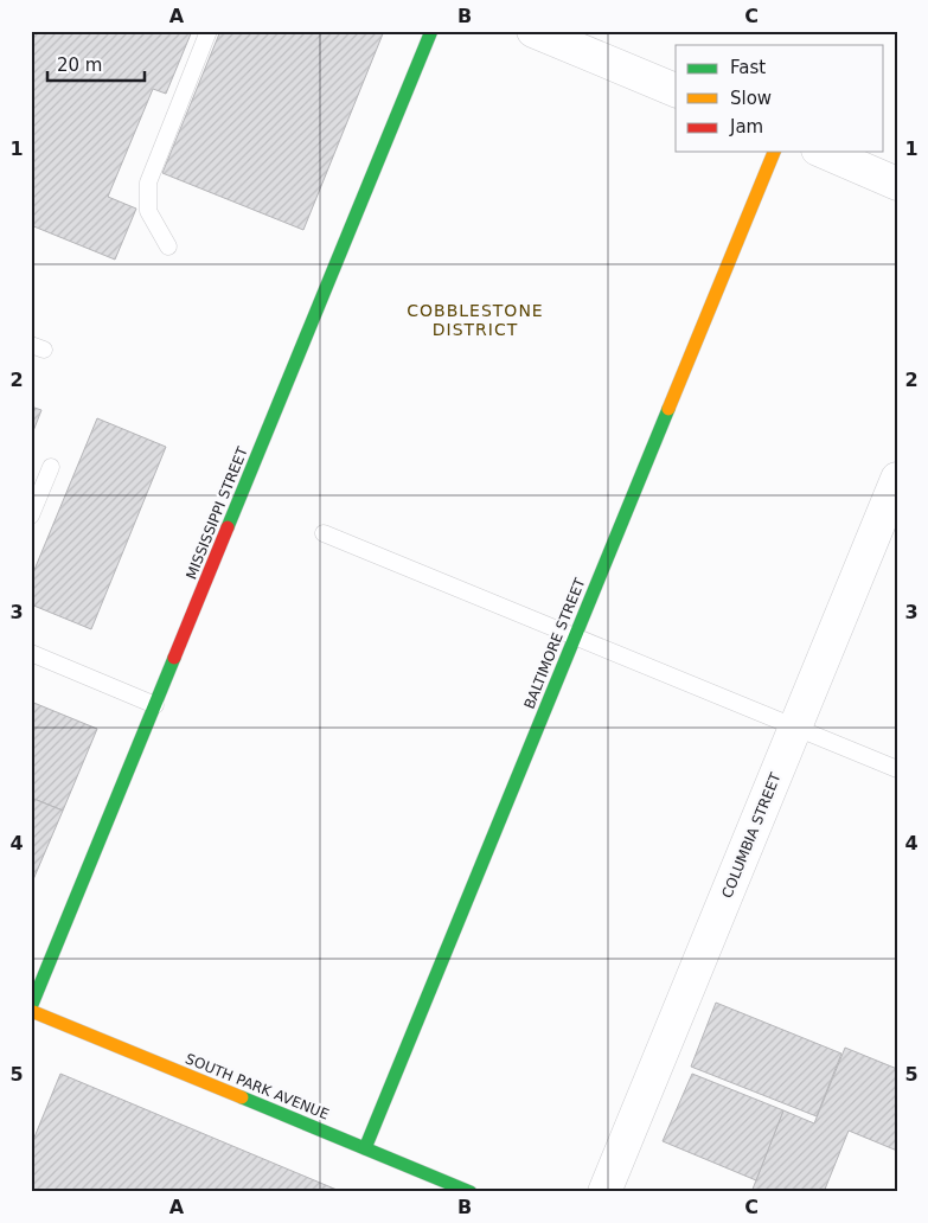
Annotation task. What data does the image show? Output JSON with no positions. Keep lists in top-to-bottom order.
{
  "streets": {
    "street": [
      "MISSISSIPPI STREET",
      "BALTIMORE STREET",
      "COLUMBIA STREET",
      "SOUTH PARK AVENUE"
    ]
  },
  "crossings": [
    ["MISSISSIPPI STREET", "SOUTH PARK AVENUE"],
    ["BALTIMORE STREET", "SOUTH PARK AVENUE"]
  ],
  "districts": ["COBBLESTONE DISTRICT"],
  "legend": ["Fast", "Slow", "Jam"],
  "scale_bar": "20 m",
  "grid": {
    "columns": ["A", "B", "C"],
    "rows": [
      "1",
      "2",
      "3",
      "4",
      "5"
    ]
  }
}
